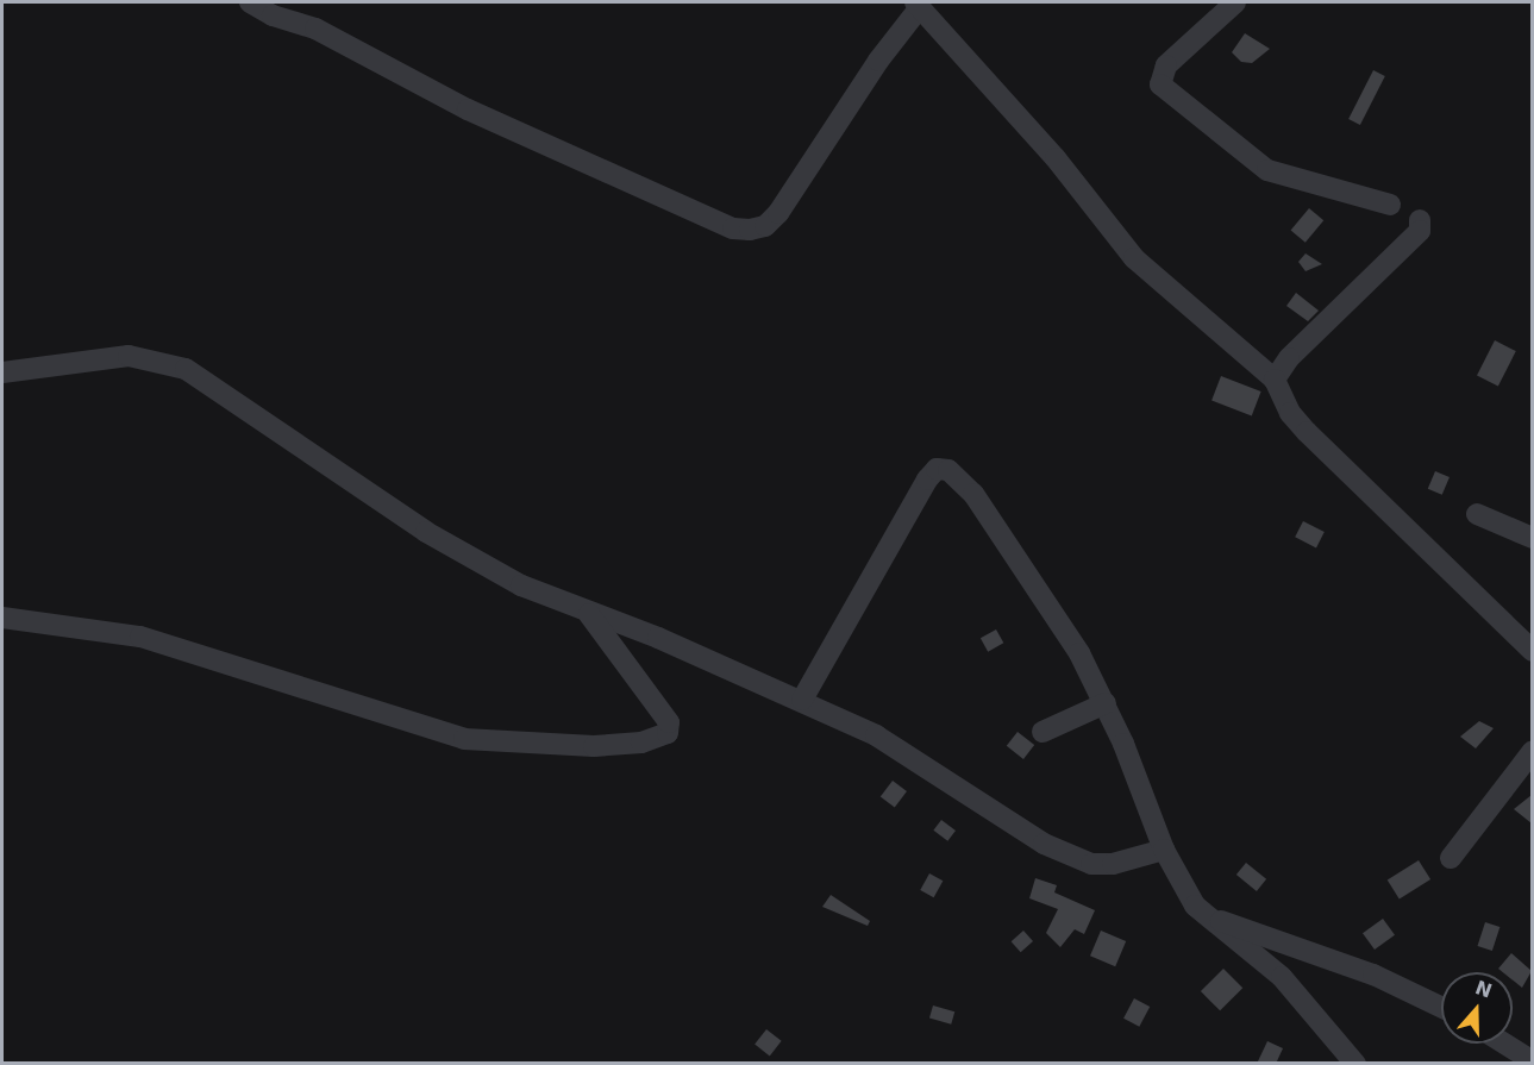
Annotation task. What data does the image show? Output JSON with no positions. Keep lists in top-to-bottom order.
{
  "north": "top"
}
